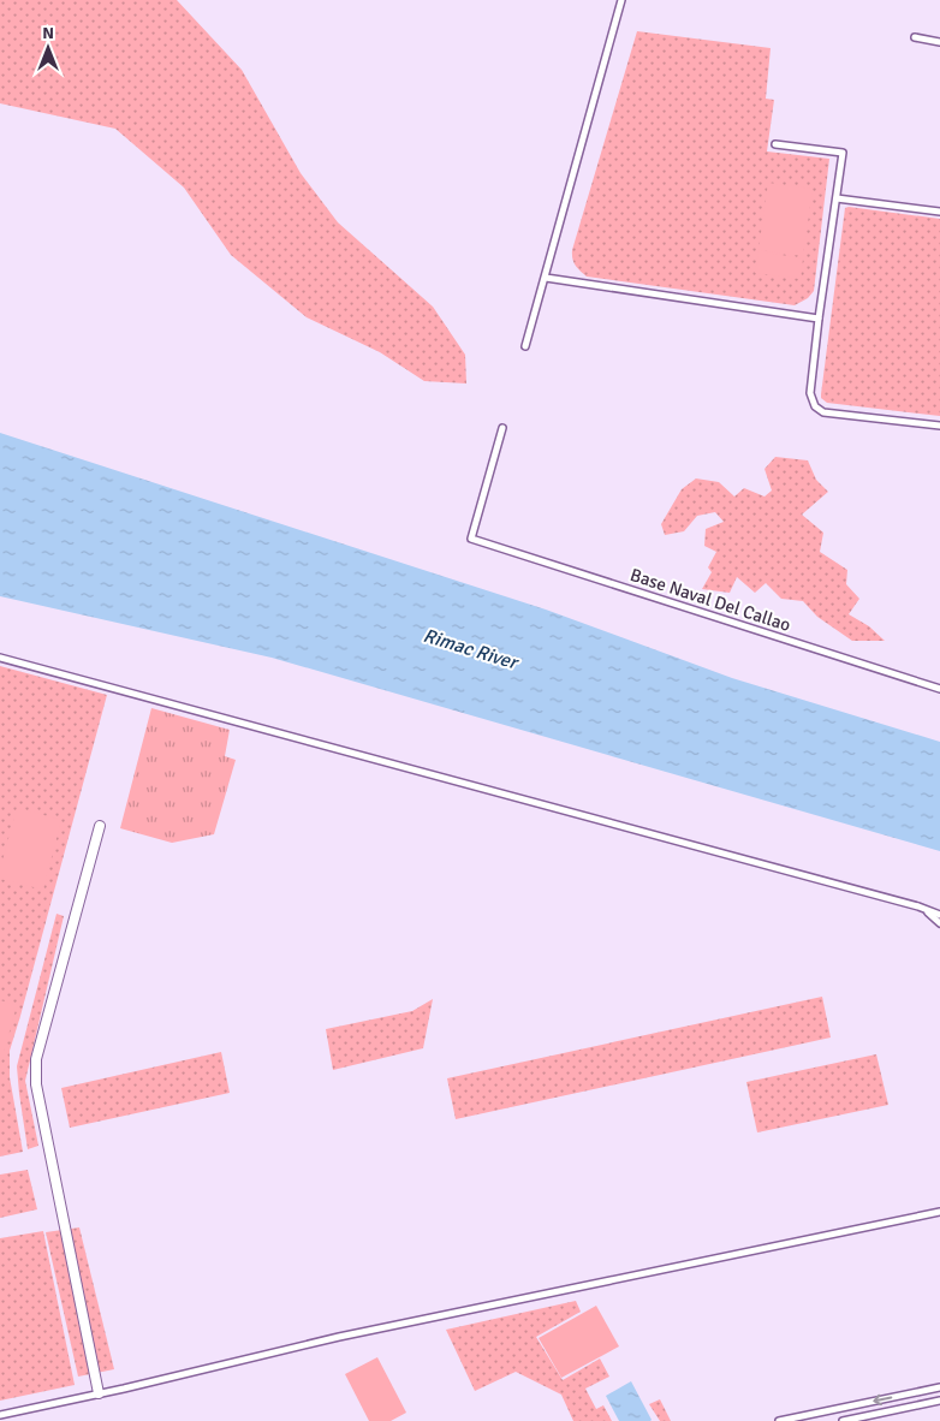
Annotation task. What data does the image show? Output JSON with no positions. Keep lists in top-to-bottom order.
{
  "streets": {
    "lane": ["Base Naval Del Callao"]
  },
  "water": ["Rimac River"],
  "north": "top"
}
